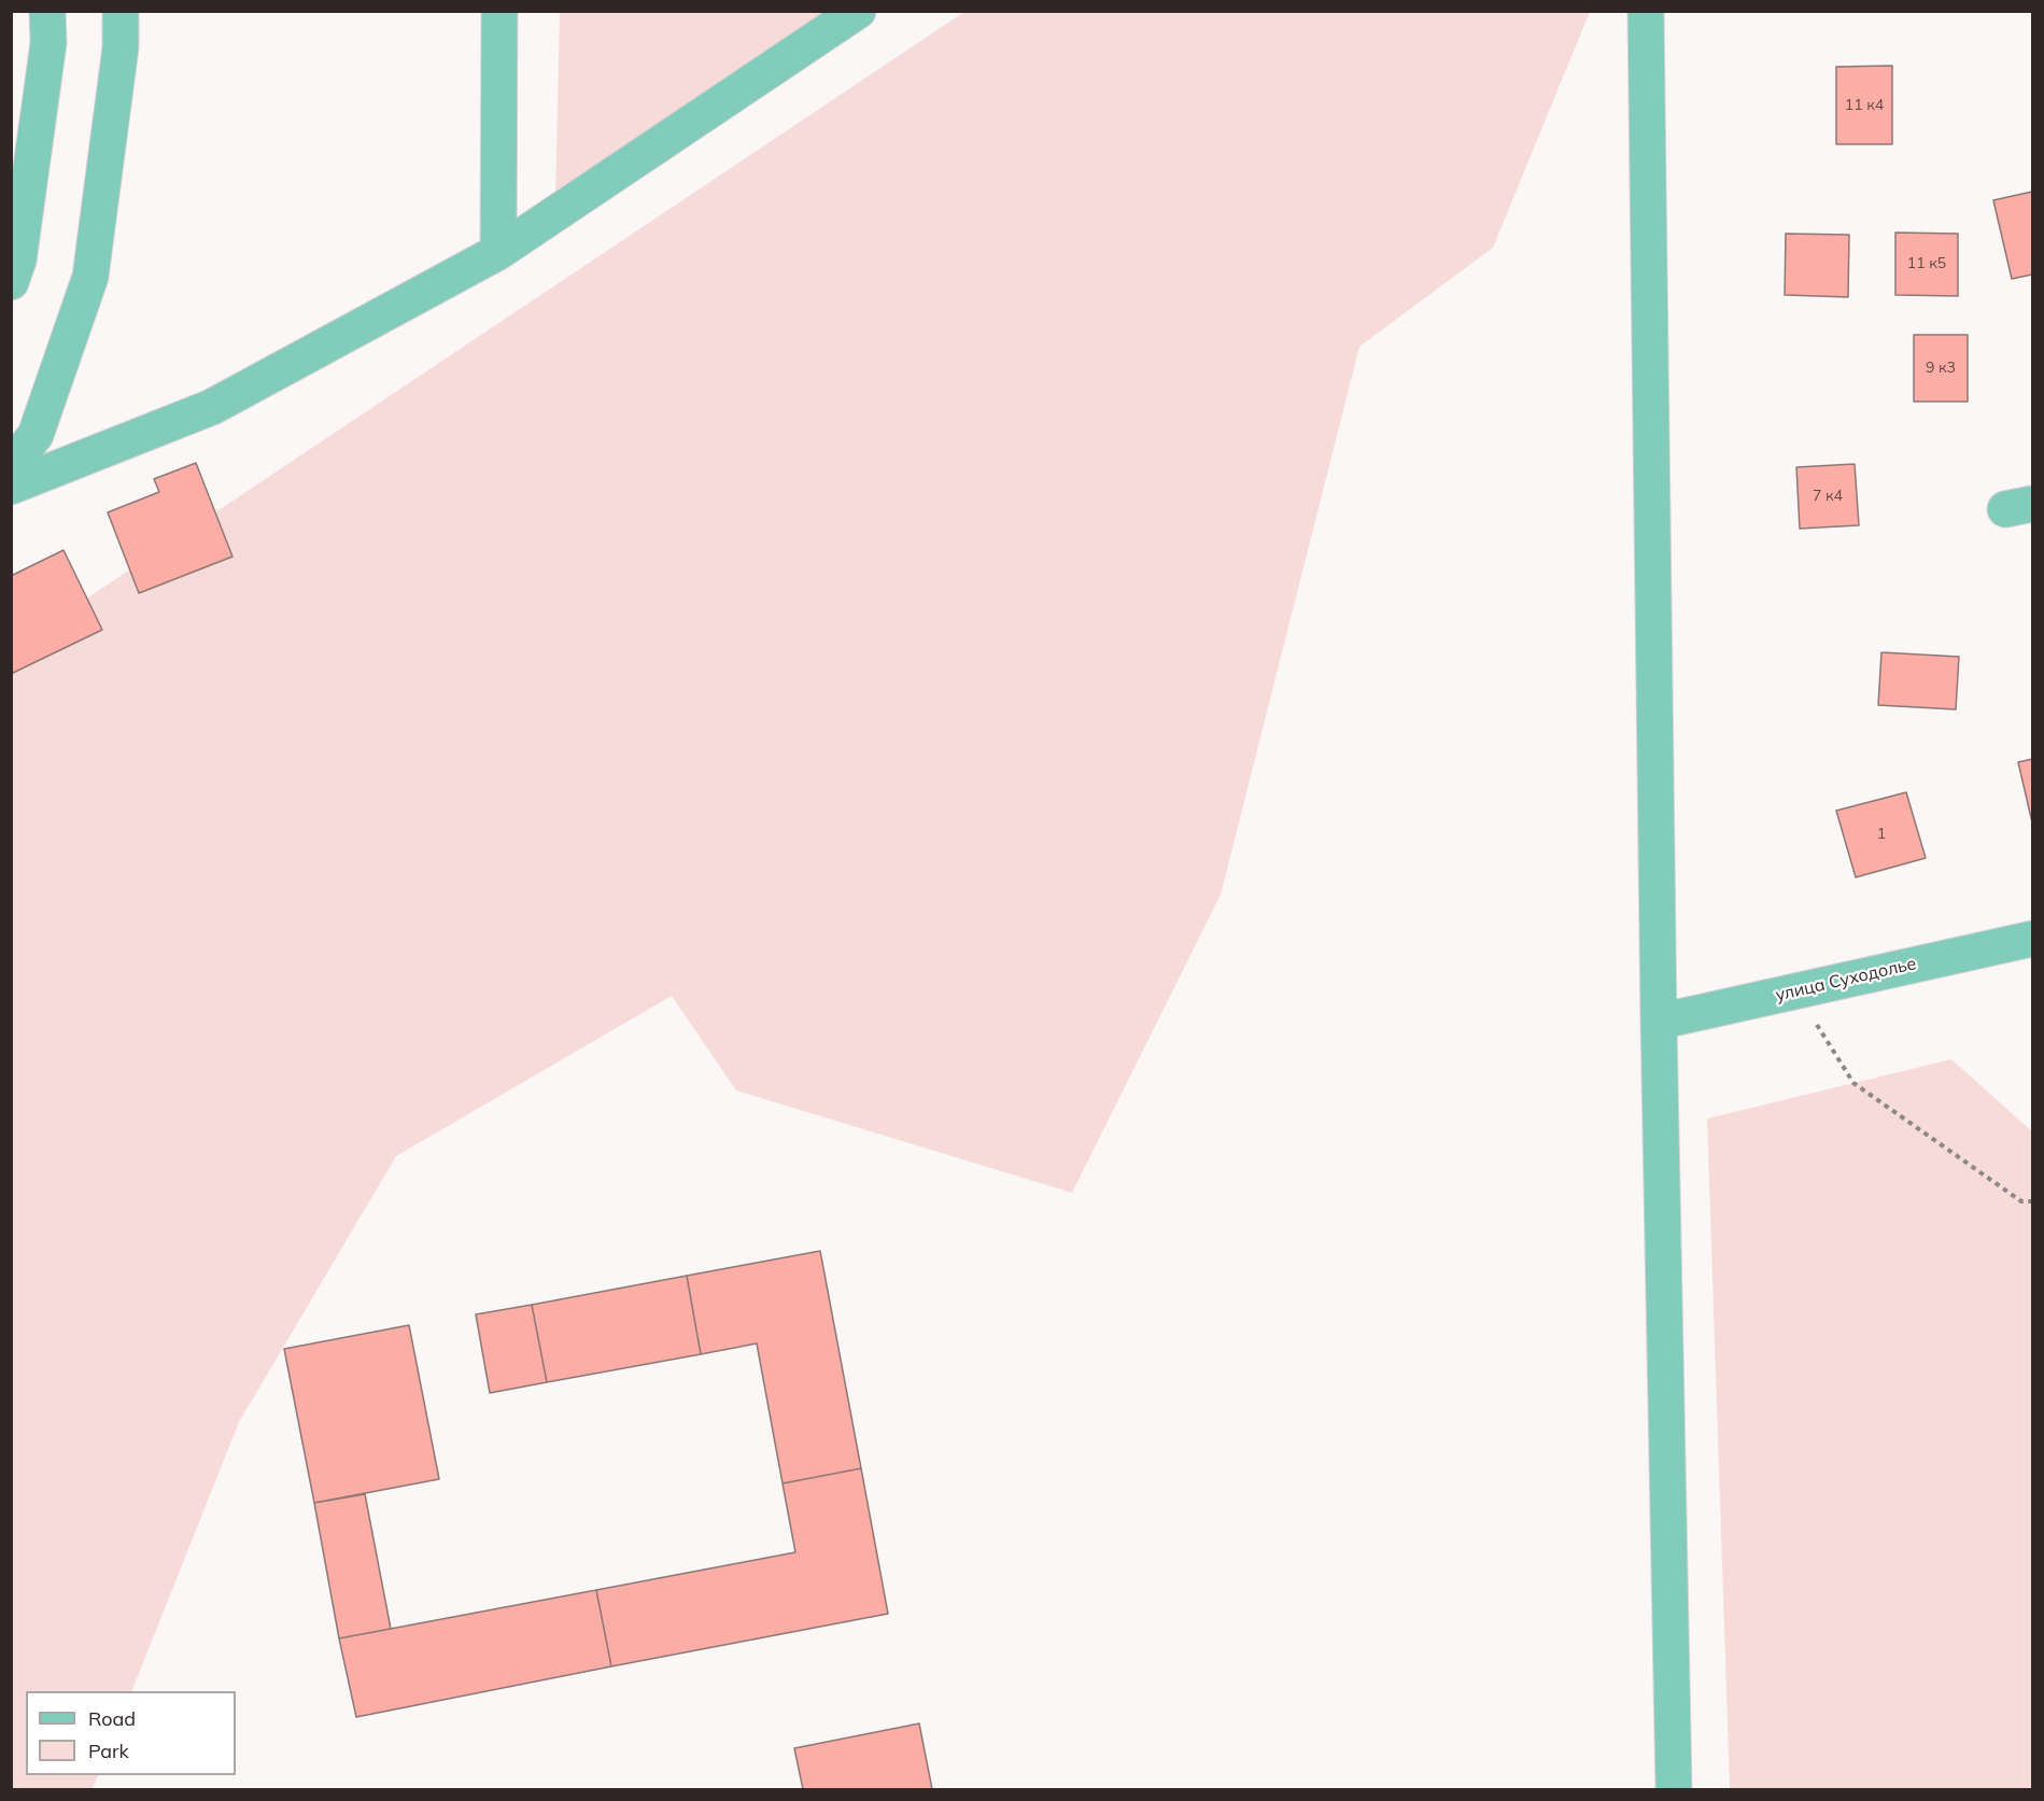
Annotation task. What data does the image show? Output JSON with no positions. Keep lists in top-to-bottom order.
{
  "streets": {
    "street": ["улица Суходолье"]
  },
  "house_numbers": [
    "11 к4",
    "11 к5",
    "9 к3",
    "7 к4",
    "1"
  ],
  "legend": ["Road", "Park"]
}
